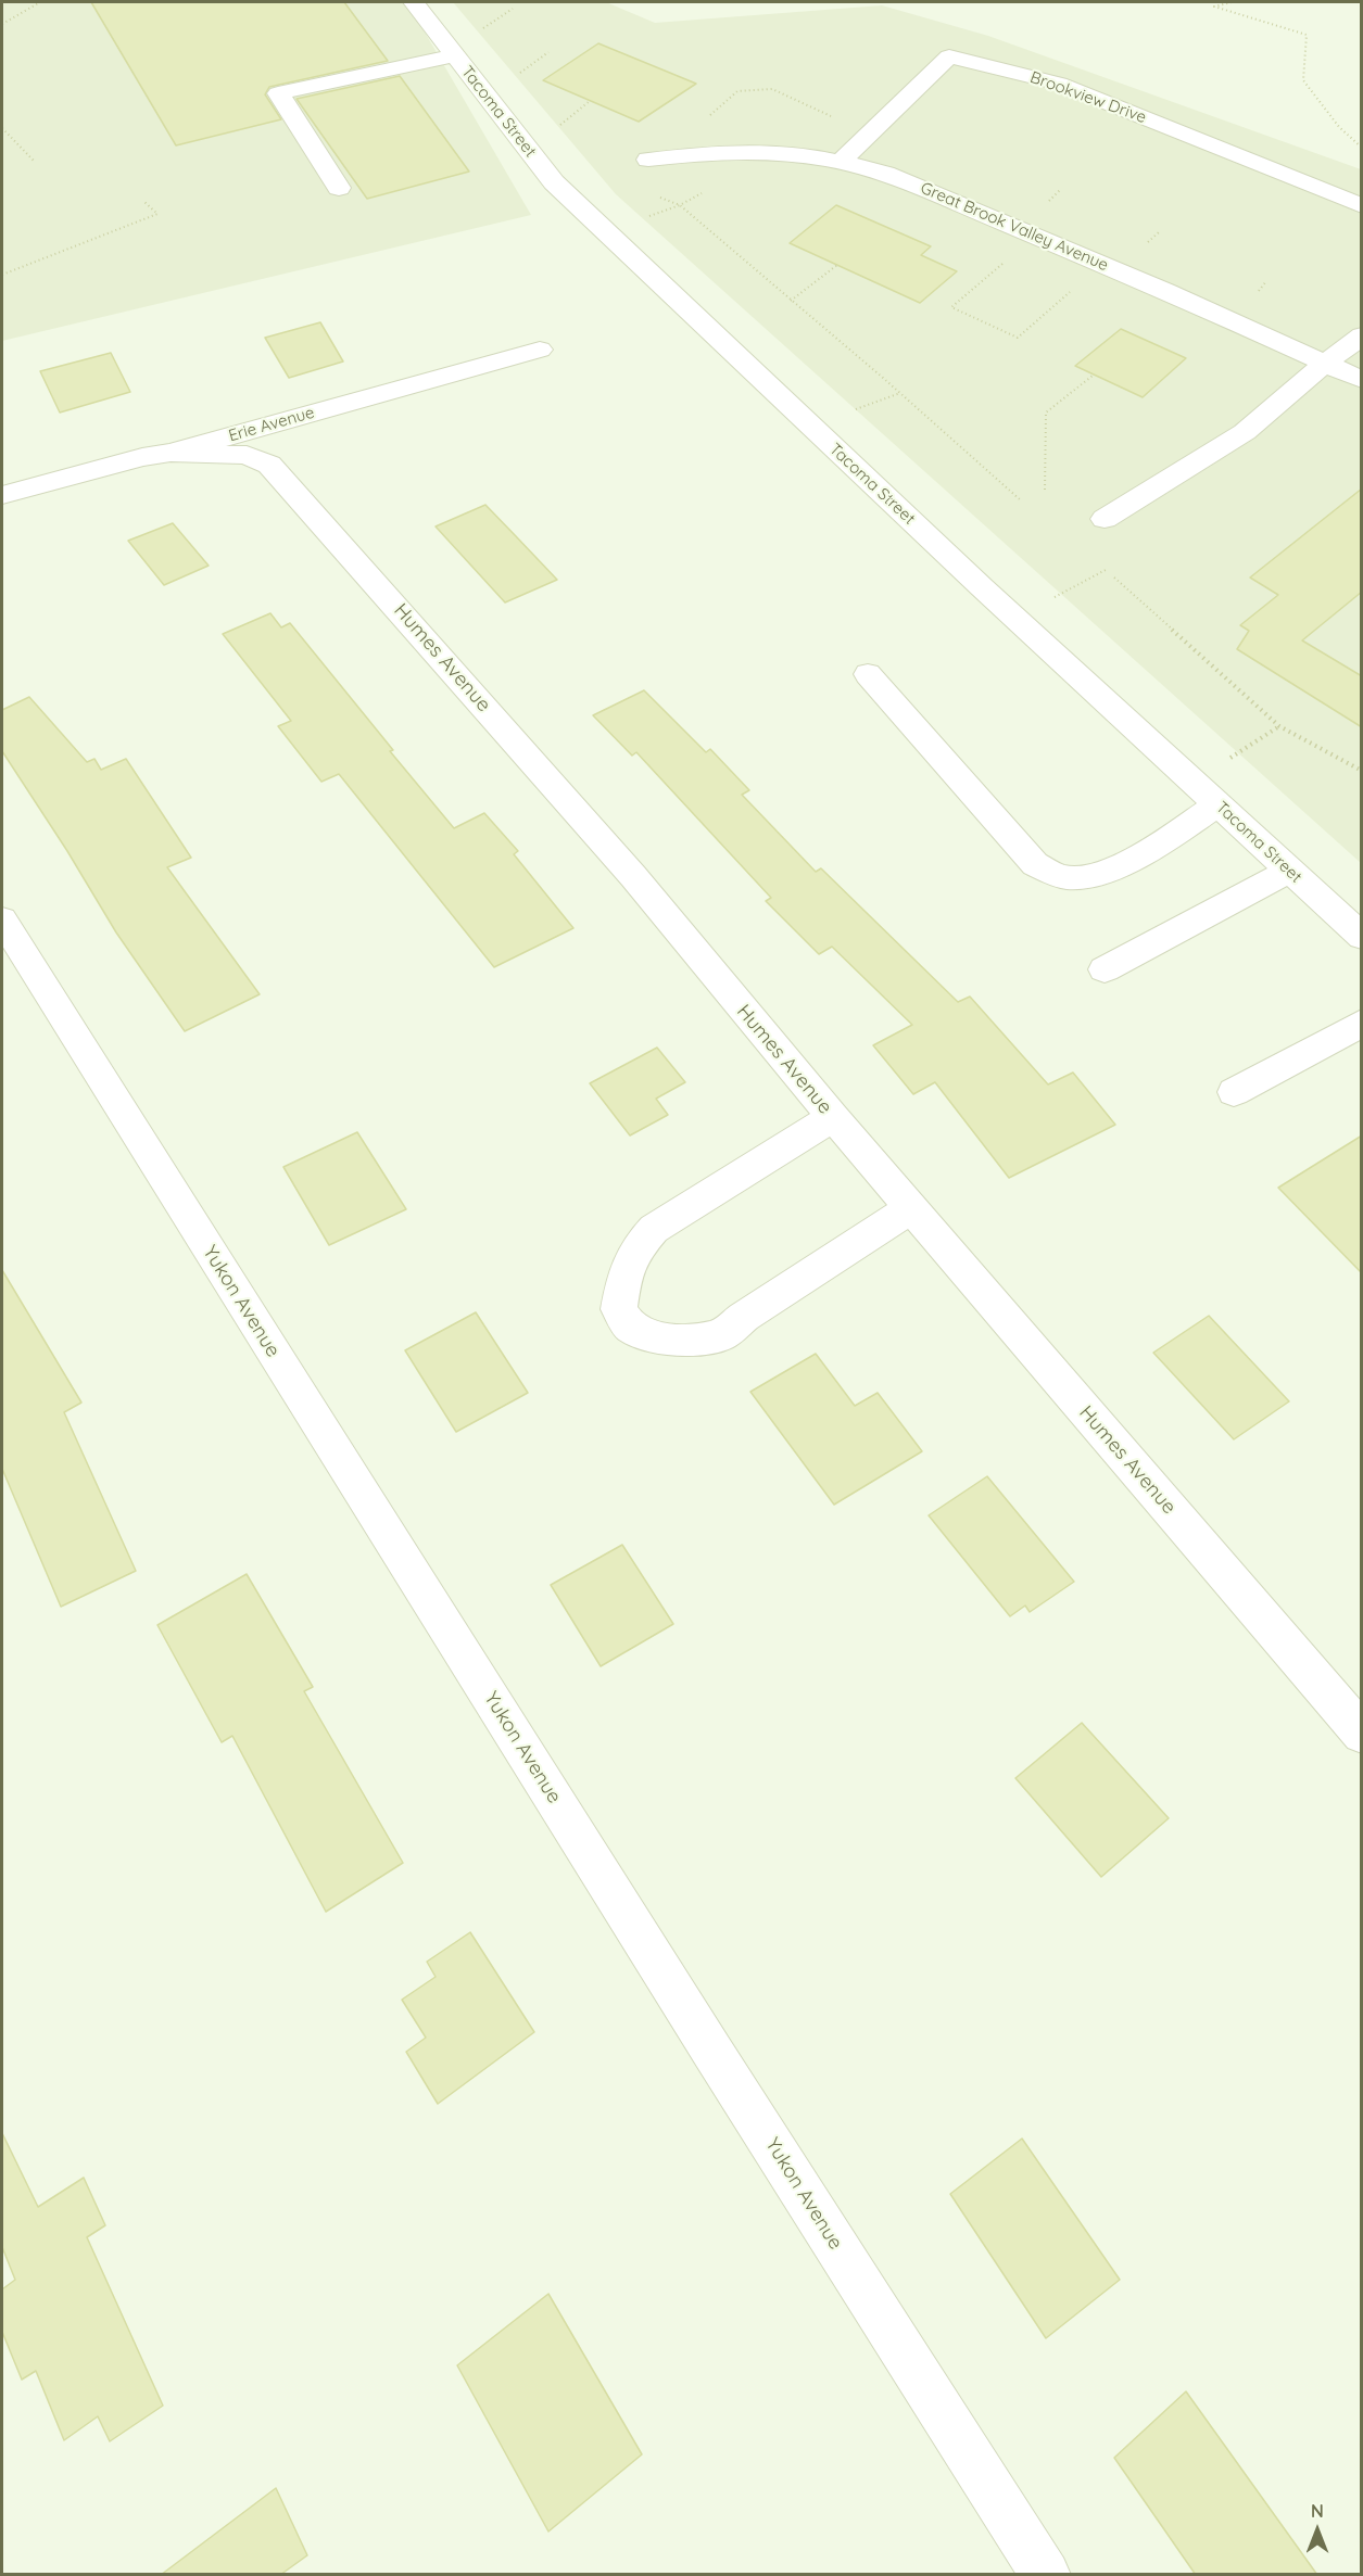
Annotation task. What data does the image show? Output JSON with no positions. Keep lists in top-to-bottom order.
{
  "streets": {
    "street": [
      "Brookview Drive",
      "Tacoma Street",
      "Great Brook Valley Avenue",
      "Erie Avenue",
      "Humes Avenue",
      "Yukon Avenue"
    ]
  },
  "crossings": [
    ["Brookview Drive", "Great Brook Valley Avenue"],
    ["Erie Avenue", "Humes Avenue"]
  ],
  "north": "top"
}
